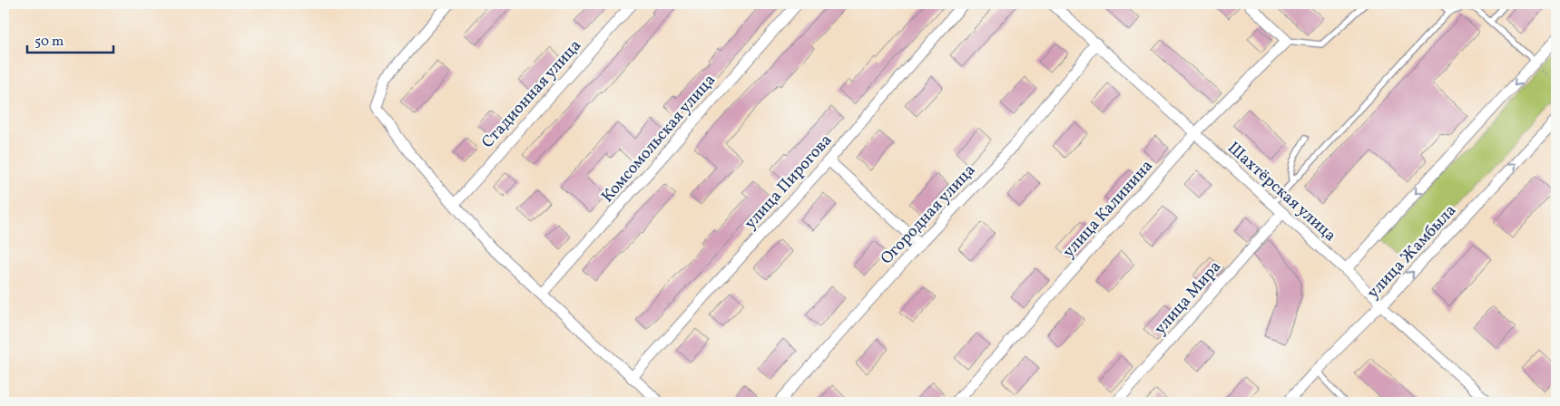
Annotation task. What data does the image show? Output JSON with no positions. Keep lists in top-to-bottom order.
{
  "streets": {
    "street": [
      "Стадионная улица",
      "Комсомольская улица",
      "улица Пирогова",
      "Шахтёрская улица",
      "улица Калинина",
      "Огородная улица",
      "улица Жамбыла",
      "улица Мира"
    ]
  },
  "crossings": [
    ["Шахтёрская улица", "улица Калинина"],
    ["Шахтёрская улица", "Огородная улица"],
    ["Шахтёрская улица", "улица Жамбыла"],
    ["Шахтёрская улица", "улица Мира"]
  ],
  "scale_bar": "50 m"
}
